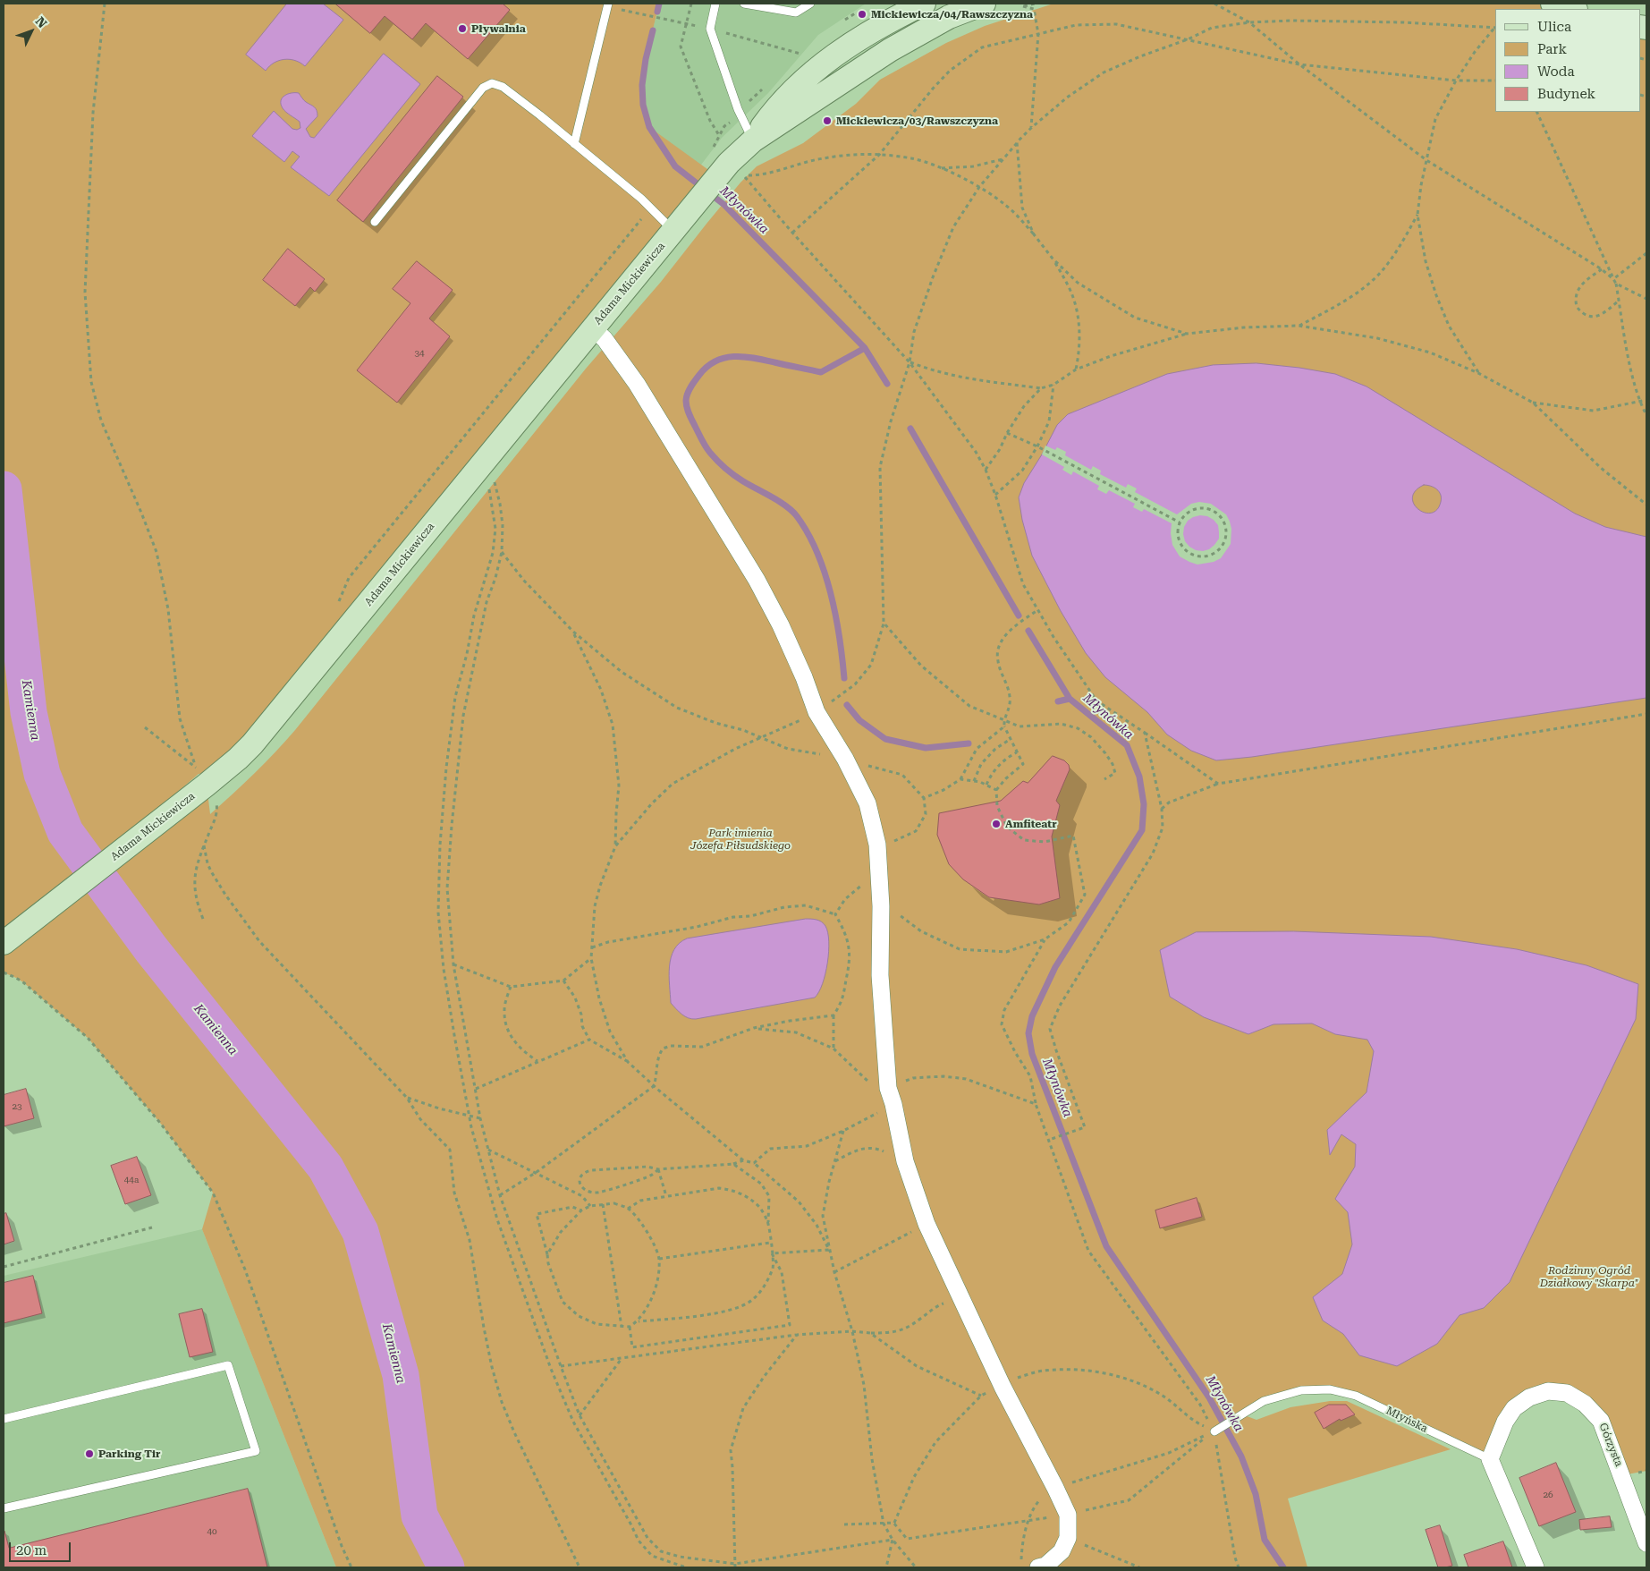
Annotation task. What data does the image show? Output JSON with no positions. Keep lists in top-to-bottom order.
{
  "streets": {
    "street": ["Adama Mickiewicza", "Górzysta"],
    "lane": ["Młyńska"]
  },
  "crossings": [
    ["Młyńska", "Górzysta"]
  ],
  "water": ["Młynówka", "Kamienna"],
  "parks": ["Park imienia Józefa Piłsudskiego", "Rodzinny Ogród Działkowy \"Skarpa\""],
  "places": [
    "Mickiewicza/04/Rawszczyzna",
    "Pływalnia",
    "Mickiewicza/03/Rawszczyzna",
    "Amfiteatr",
    "Parking Tir"
  ],
  "house_numbers": [
    "34",
    "23",
    "44a",
    "26",
    "40"
  ],
  "legend": [
    "Ulica",
    "Park",
    "Woda",
    "Budynek"
  ],
  "scale_bar": "20 m",
  "north": "top right"
}
